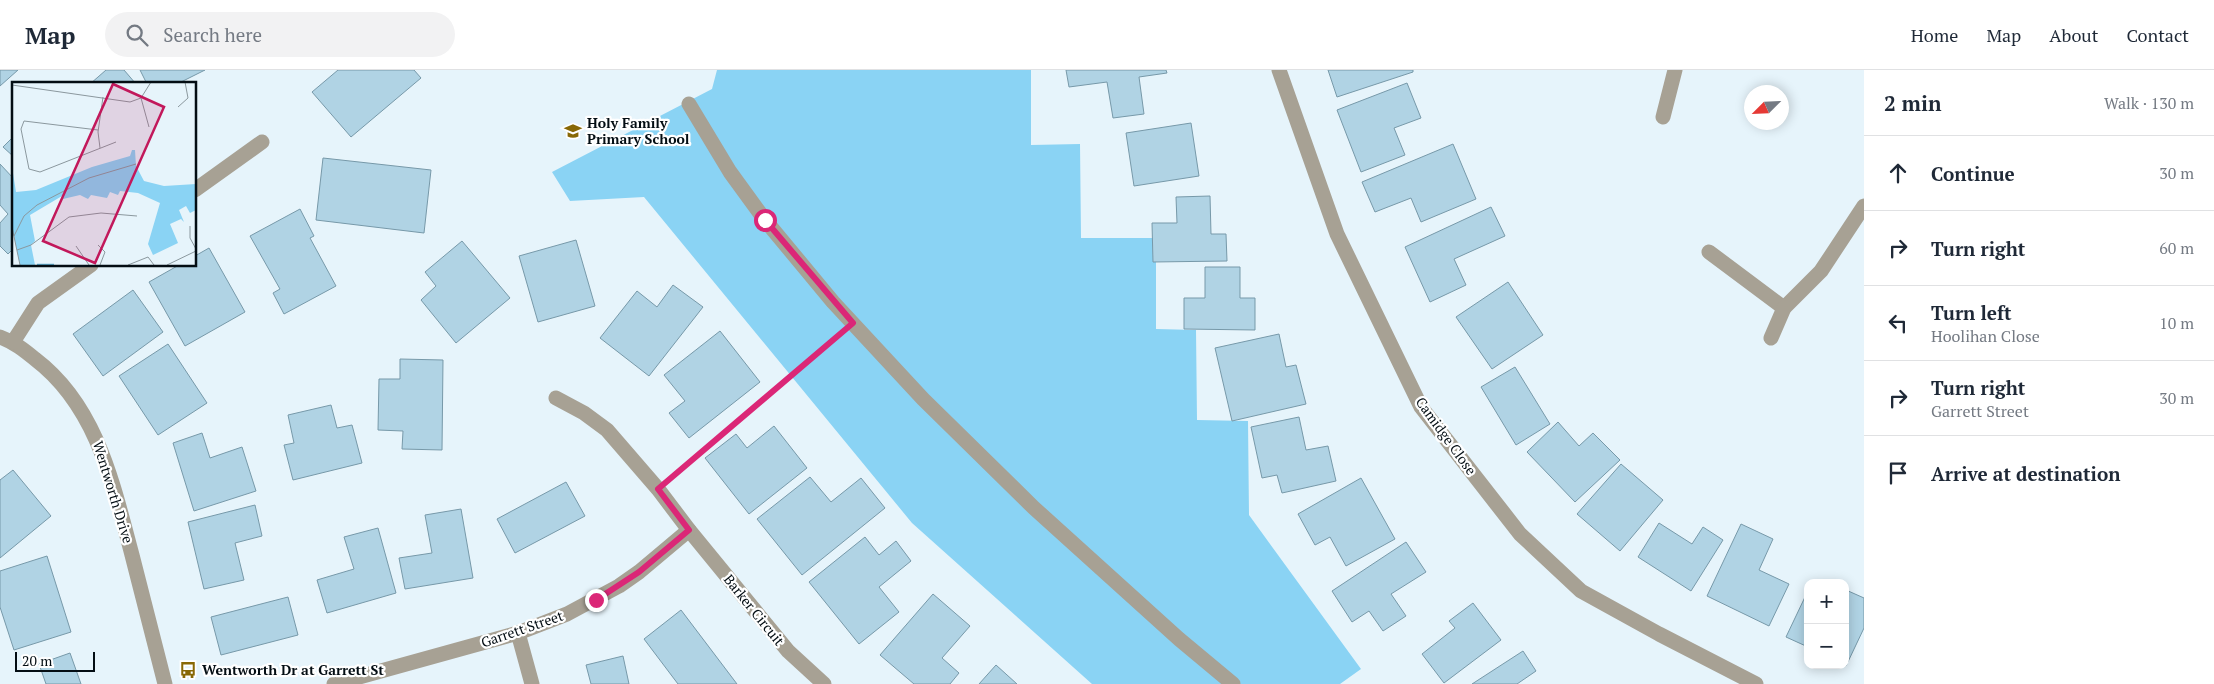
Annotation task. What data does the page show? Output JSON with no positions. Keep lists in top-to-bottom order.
{
  "streets": {
    "street": [
      "Camidge Close",
      "Wentworth Drive",
      "Barker Circuit",
      "Garrett Street"
    ]
  },
  "crossings": [
    ["Barker Circuit", "Garrett Street"]
  ],
  "places": {
    "school or university": ["Holy Family Primary School"],
    "bus stop": ["Wentworth Dr at Garrett St"]
  },
  "scale_bar": "20 m",
  "north": "bottom left",
  "page": {
    "header": "Map",
    "search": "Search here",
    "nav": [
      "Home",
      "Map",
      "About",
      "Contact"
    ],
    "heading": ["2 min", "Walk · 130 m"],
    "list": [
      ["Continue", "30 m"],
      ["Turn right", "60 m"],
      ["Turn left", "Hoolihan Close", "10 m"],
      ["Turn right", "Garrett Street", "30 m"],
      "Arrive at destination"
    ],
    "map_buttons": ["+", "−"],
    "scale": "20 m"
  }
}
